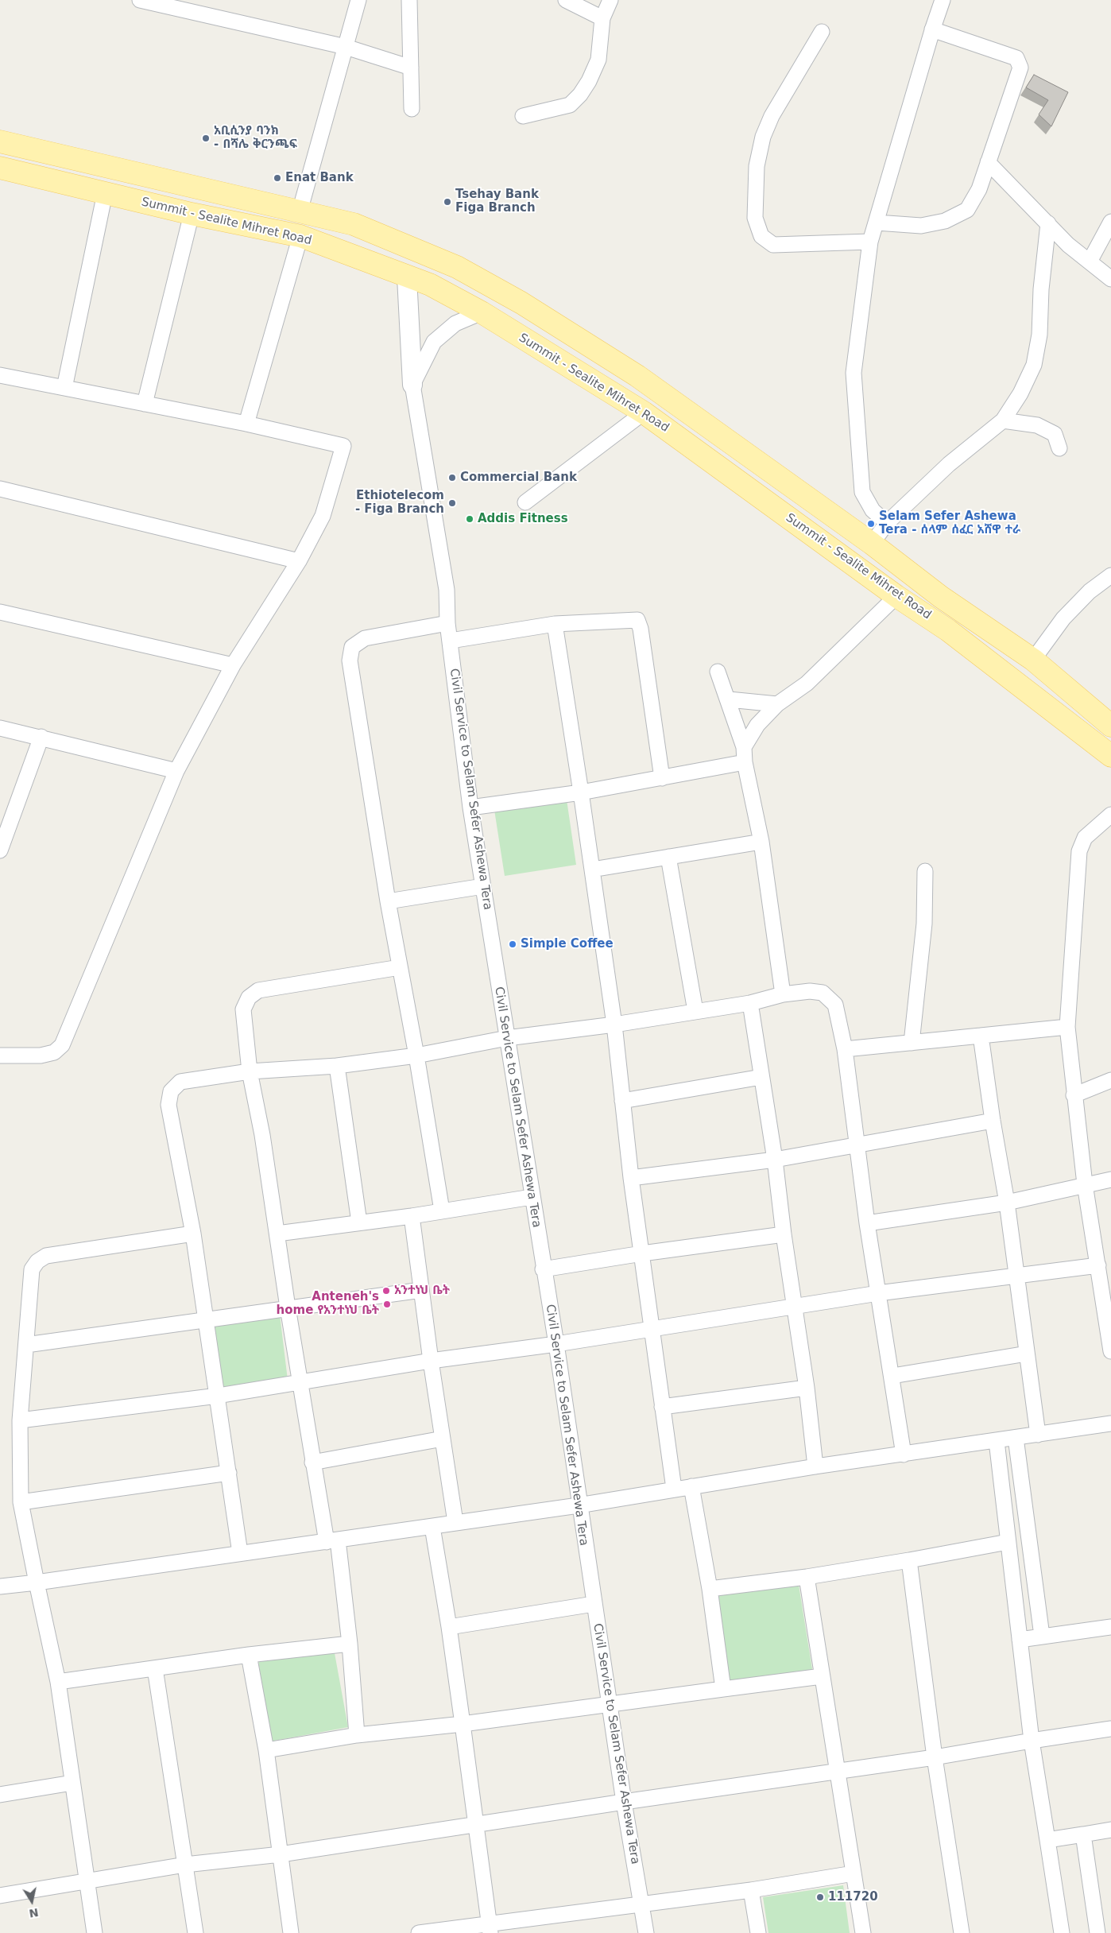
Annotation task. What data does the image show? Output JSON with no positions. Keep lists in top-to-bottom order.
{
  "streets": {
    "main road": ["Summit - Sealite Mihret Road"],
    "street": ["Civil Service to Selam Sefer Ashewa Tera"]
  },
  "places": [
    "አቢሲንያ ባንክ - በሻሌ ቅርንጫፍ",
    "Enat Bank",
    "Tsehay Bank Figa Branch",
    "Commercial Bank",
    "Ethiotelecom - Figa Branch",
    "Addis Fitness",
    "Selam Sefer Ashewa Tera - ሰላም ሰፈር አሸዋ ተራ",
    "Simple Coffee",
    "አንተነህ ቤት",
    "Anteneh's home የአንተነህ ቤት",
    "111720"
  ],
  "north": "bottom"
}
